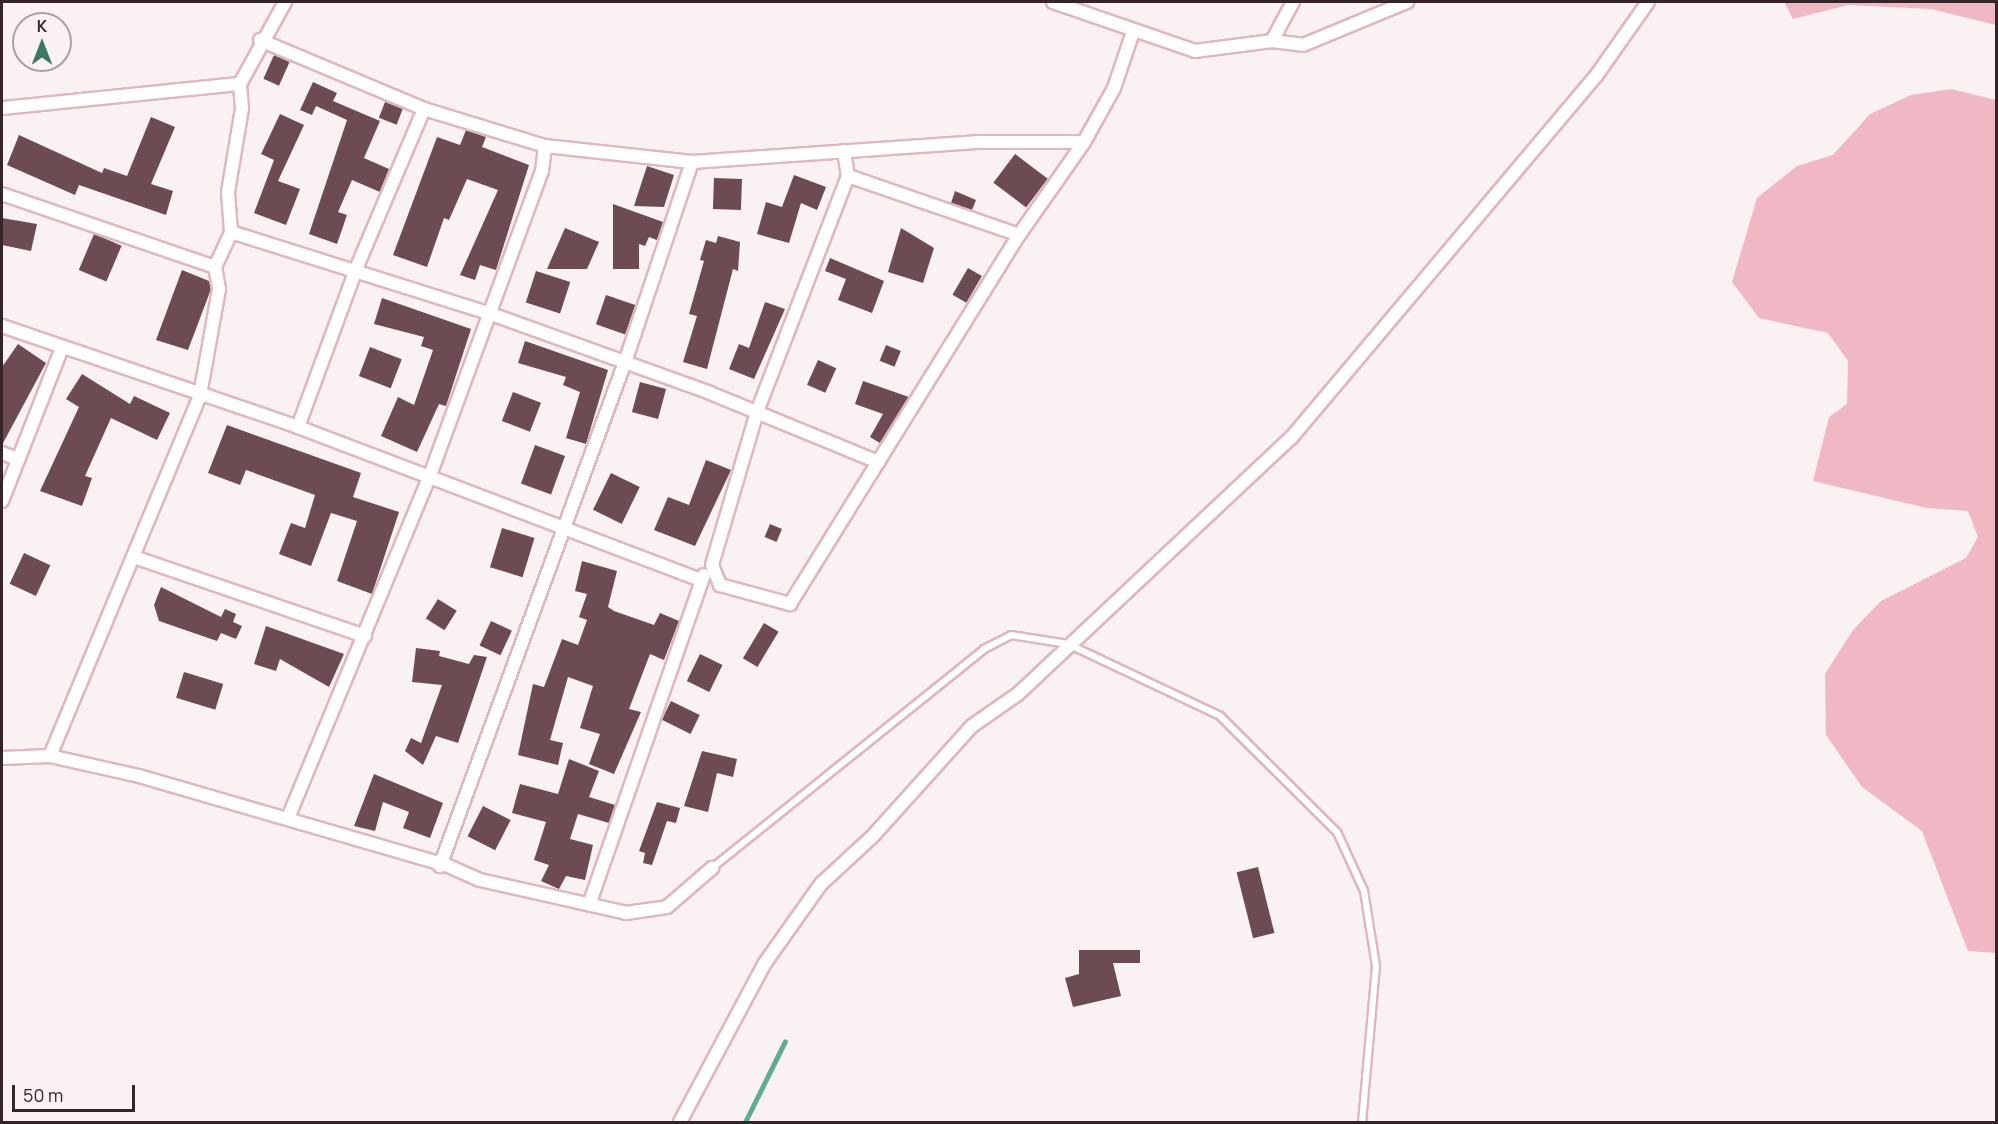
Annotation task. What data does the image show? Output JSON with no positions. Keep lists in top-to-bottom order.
{
  "scale_bar": "50 m",
  "north": "top"
}
